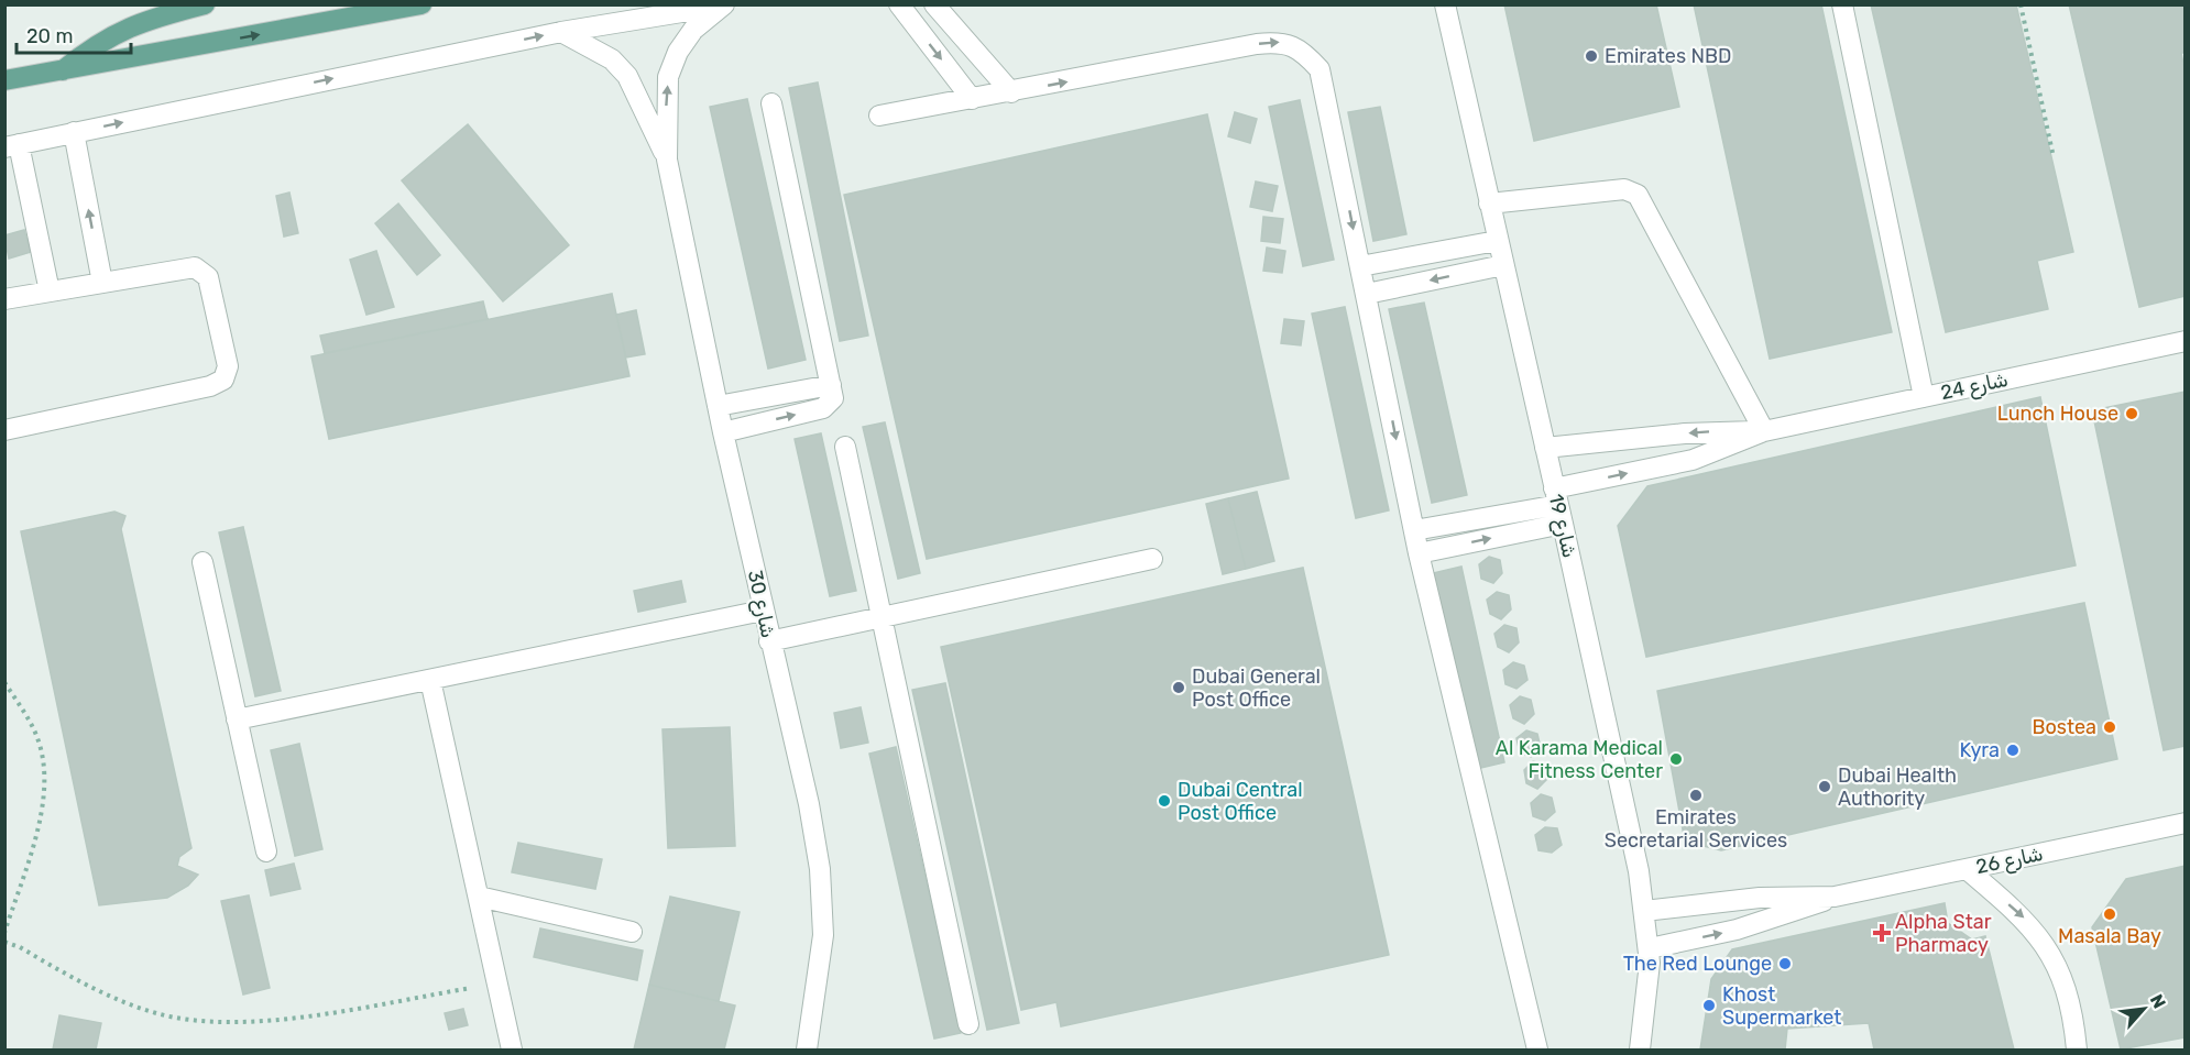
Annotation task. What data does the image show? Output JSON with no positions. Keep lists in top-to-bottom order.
{
  "streets": {
    "street": [
      "شارع 24",
      "شارع 19",
      "شارع 30",
      "شارع 26"
    ]
  },
  "crossings": [
    ["شارع 24", "شارع 19"],
    ["شارع 19", "شارع 26"]
  ],
  "places": {
    "other": [
      "Emirates NBD",
      "Lunch House",
      "Dubai General Post Office",
      "Bostea",
      "Kyra",
      "Al Karama Medical Fitness Center",
      "Dubai Health Authority",
      "Emirates Secretarial Services",
      "Dubai Central Post Office",
      "Masala Bay",
      "The Red Lounge",
      "Khost Supermarket"
    ],
    "health": ["Alpha Star Pharmacy"]
  },
  "scale_bar": "20 m",
  "north": "top right"
}
